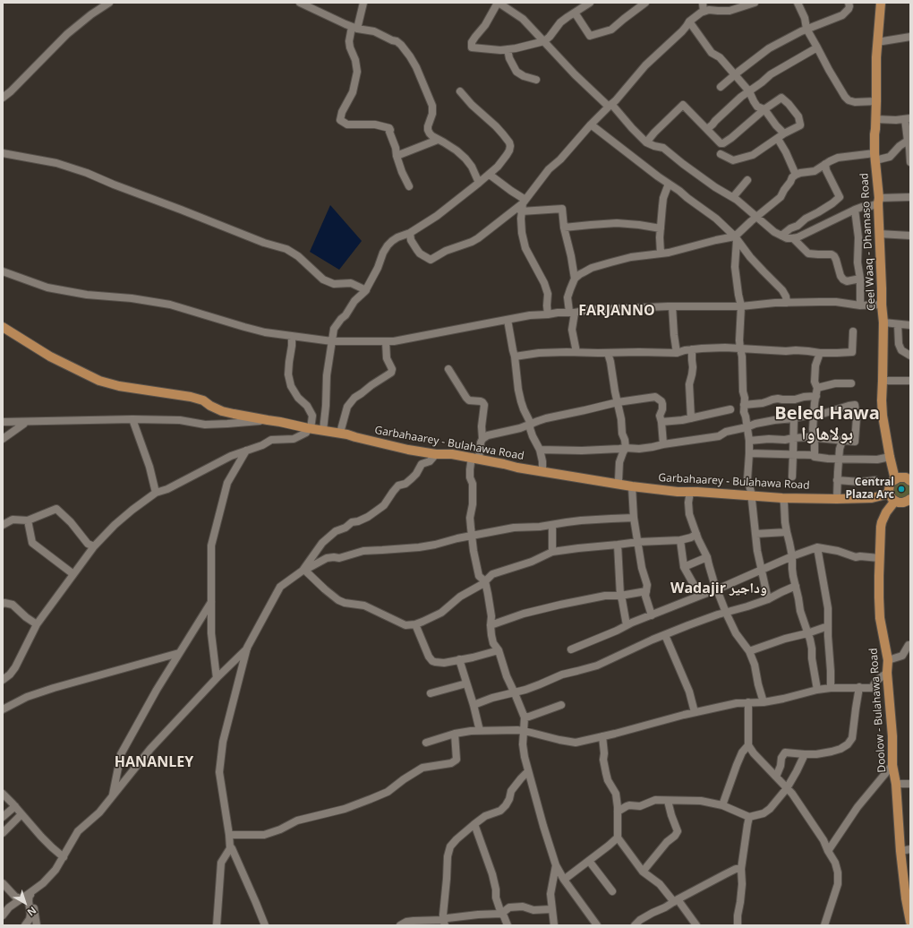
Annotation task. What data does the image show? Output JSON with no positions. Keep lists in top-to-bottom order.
{
  "streets": {
    "main road": ["Ceel Waaq - Dhamaso Road", "Garbahaarey - Bulahawa Road", "Doolow - Bulahawa Road"]
  },
  "crossings": [
    ["Ceel Waaq - Dhamaso Road", "Doolow - Bulahawa Road"],
    ["Garbahaarey - Bulahawa Road", "Doolow - Bulahawa Road"]
  ],
  "districts": [
    "FARJANNO",
    "Beled Hawa بولاهاوا",
    "Wadajir وداجير",
    "HANANLEY"
  ],
  "places": ["Central Plaza Arc"],
  "north": "bottom right"
}
